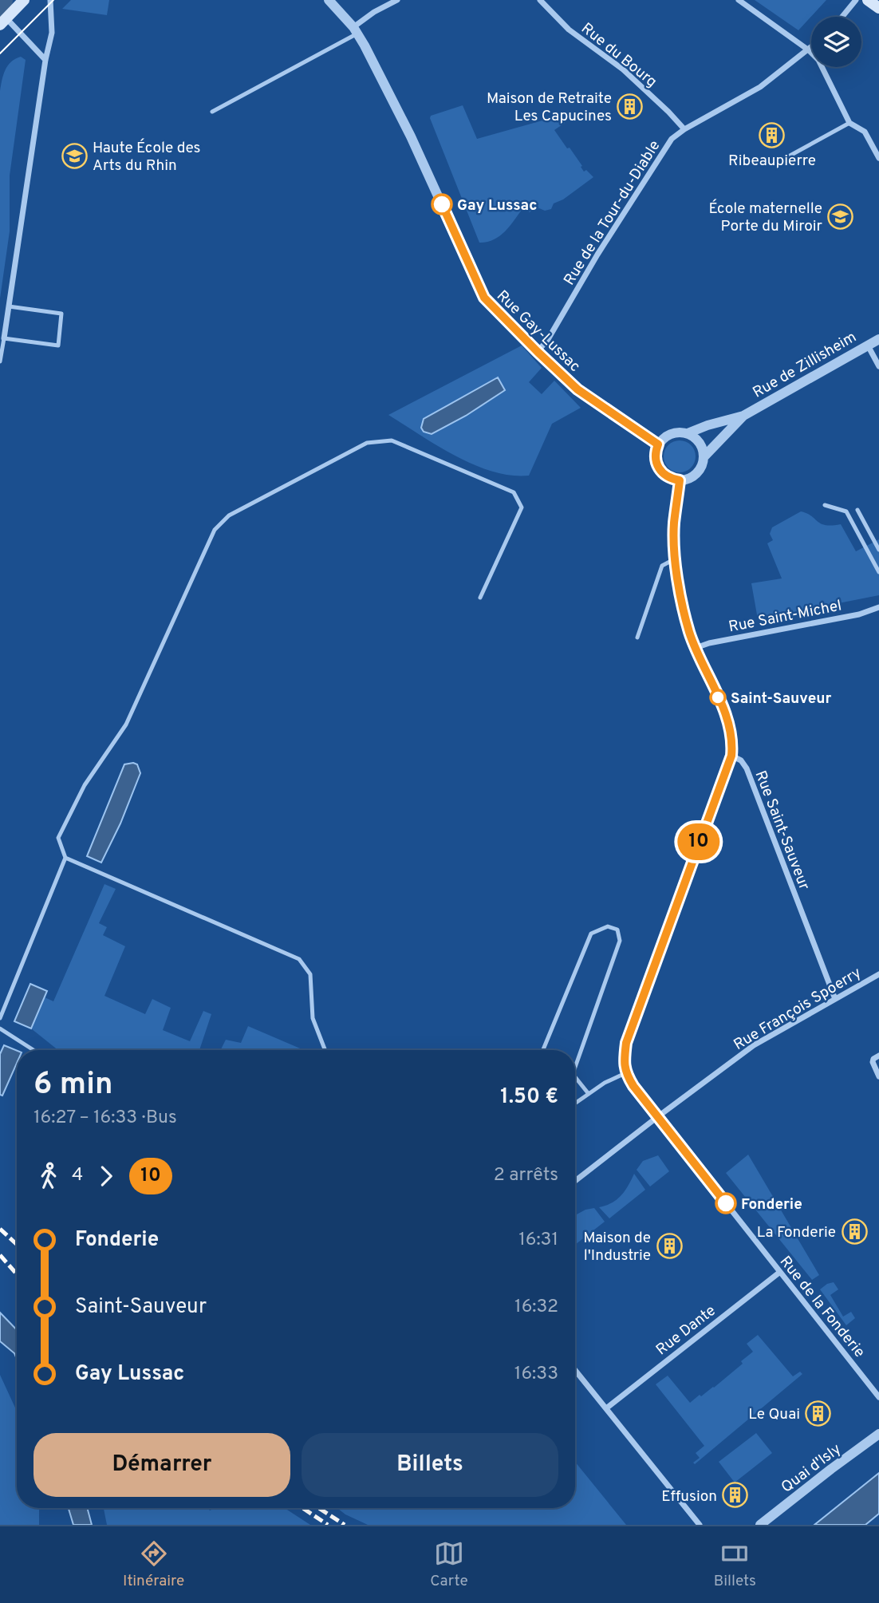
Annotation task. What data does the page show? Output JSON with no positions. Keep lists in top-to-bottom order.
{
  "streets": {
    "street": [
      "Rue du Bourg",
      "Rue de la Tour-du-Diable",
      "Rue Gay-Lussac",
      "Rue de Zillisheim",
      "Rue Saint-Michel",
      "Rue Saint-Sauveur",
      "Rue François Spoerry",
      "Rue de la Fonderie",
      "Rue Dante",
      "Quai d'Isly"
    ]
  },
  "crossings": [
    ["Rue du Bourg", "Rue de la Tour-du-Diable"],
    ["Rue de la Tour-du-Diable", "Rue Gay-Lussac"],
    ["Rue Gay-Lussac", "Rue de Zillisheim"],
    ["Rue Saint-Sauveur", "Rue François Spoerry"],
    ["Rue François Spoerry", "Rue de la Fonderie"],
    ["Rue de la Fonderie", "Rue Dante"]
  ],
  "places": {
    "building": [
      "Maison de Retraite Les Capucines",
      "Ribeaupierre",
      "La Fonderie",
      "Maison de l'Industrie",
      "Le Quai",
      "Effusion"
    ],
    "school or university": ["Haute École des Arts du Rhin", "École maternelle Porte du Miroir"],
    "other": ["Gay Lussac", "Saint-Sauveur", "Fonderie"]
  },
  "lines": ["bus line 10"],
  "page": {
    "on_map": "10",
    "heading": ["6 min", "16:27 – 16:33 · Bus", "1.50 €"],
    "legs": ["4", "10", "2 arrêts"],
    "list": [
      {
        "name": "Fonderie",
        "value": "16:31"
      },
      {
        "name": "Saint-Sauveur",
        "value": "16:32"
      },
      {
        "name": "Gay Lussac",
        "value": "16:33"
      }
    ],
    "buttons": ["Démarrer", "Billets"],
    "tabs": ["Itinéraire", "Carte", "Billets"]
  }
}
